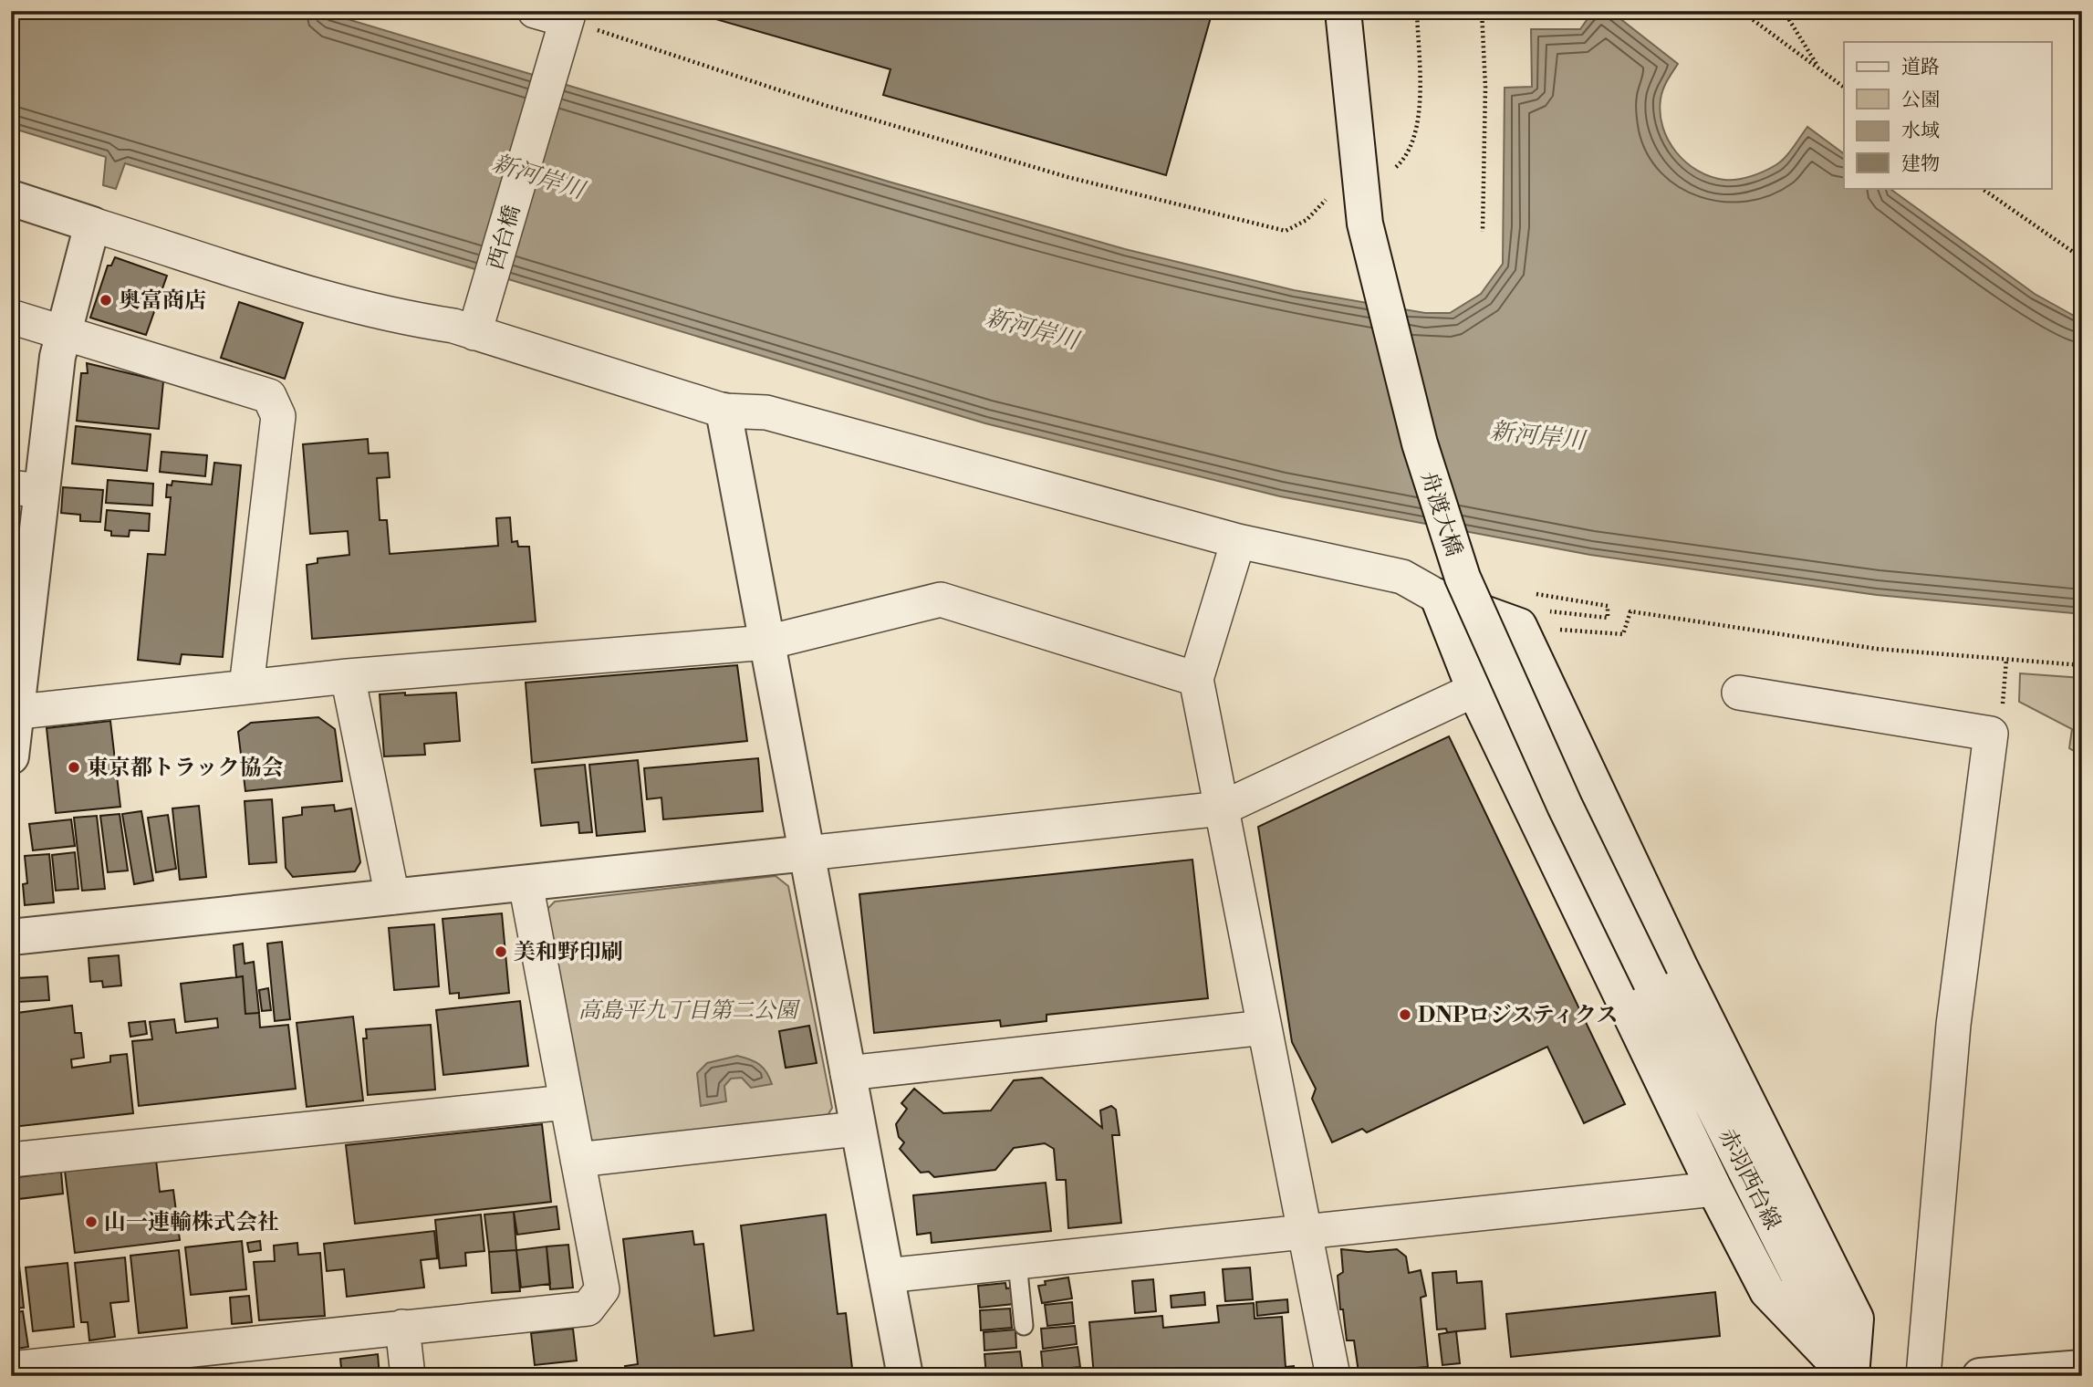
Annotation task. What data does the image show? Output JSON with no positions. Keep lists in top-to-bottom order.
{
  "streets": {
    "main road": ["舟渡大橋", "赤羽西台線"],
    "street": ["西台橋"]
  },
  "crossings": [
    ["舟渡大橋", "赤羽西台線"]
  ],
  "water": ["新河岸川"],
  "parks": ["高島平九丁目第二公園"],
  "places": [
    "奥富商店",
    "東京都トラック協会",
    "美和野印刷",
    "DNPロジスティクス",
    "山一連輸株式会社"
  ],
  "legend": [
    "道路",
    "公園",
    "水域",
    "建物"
  ]
}
